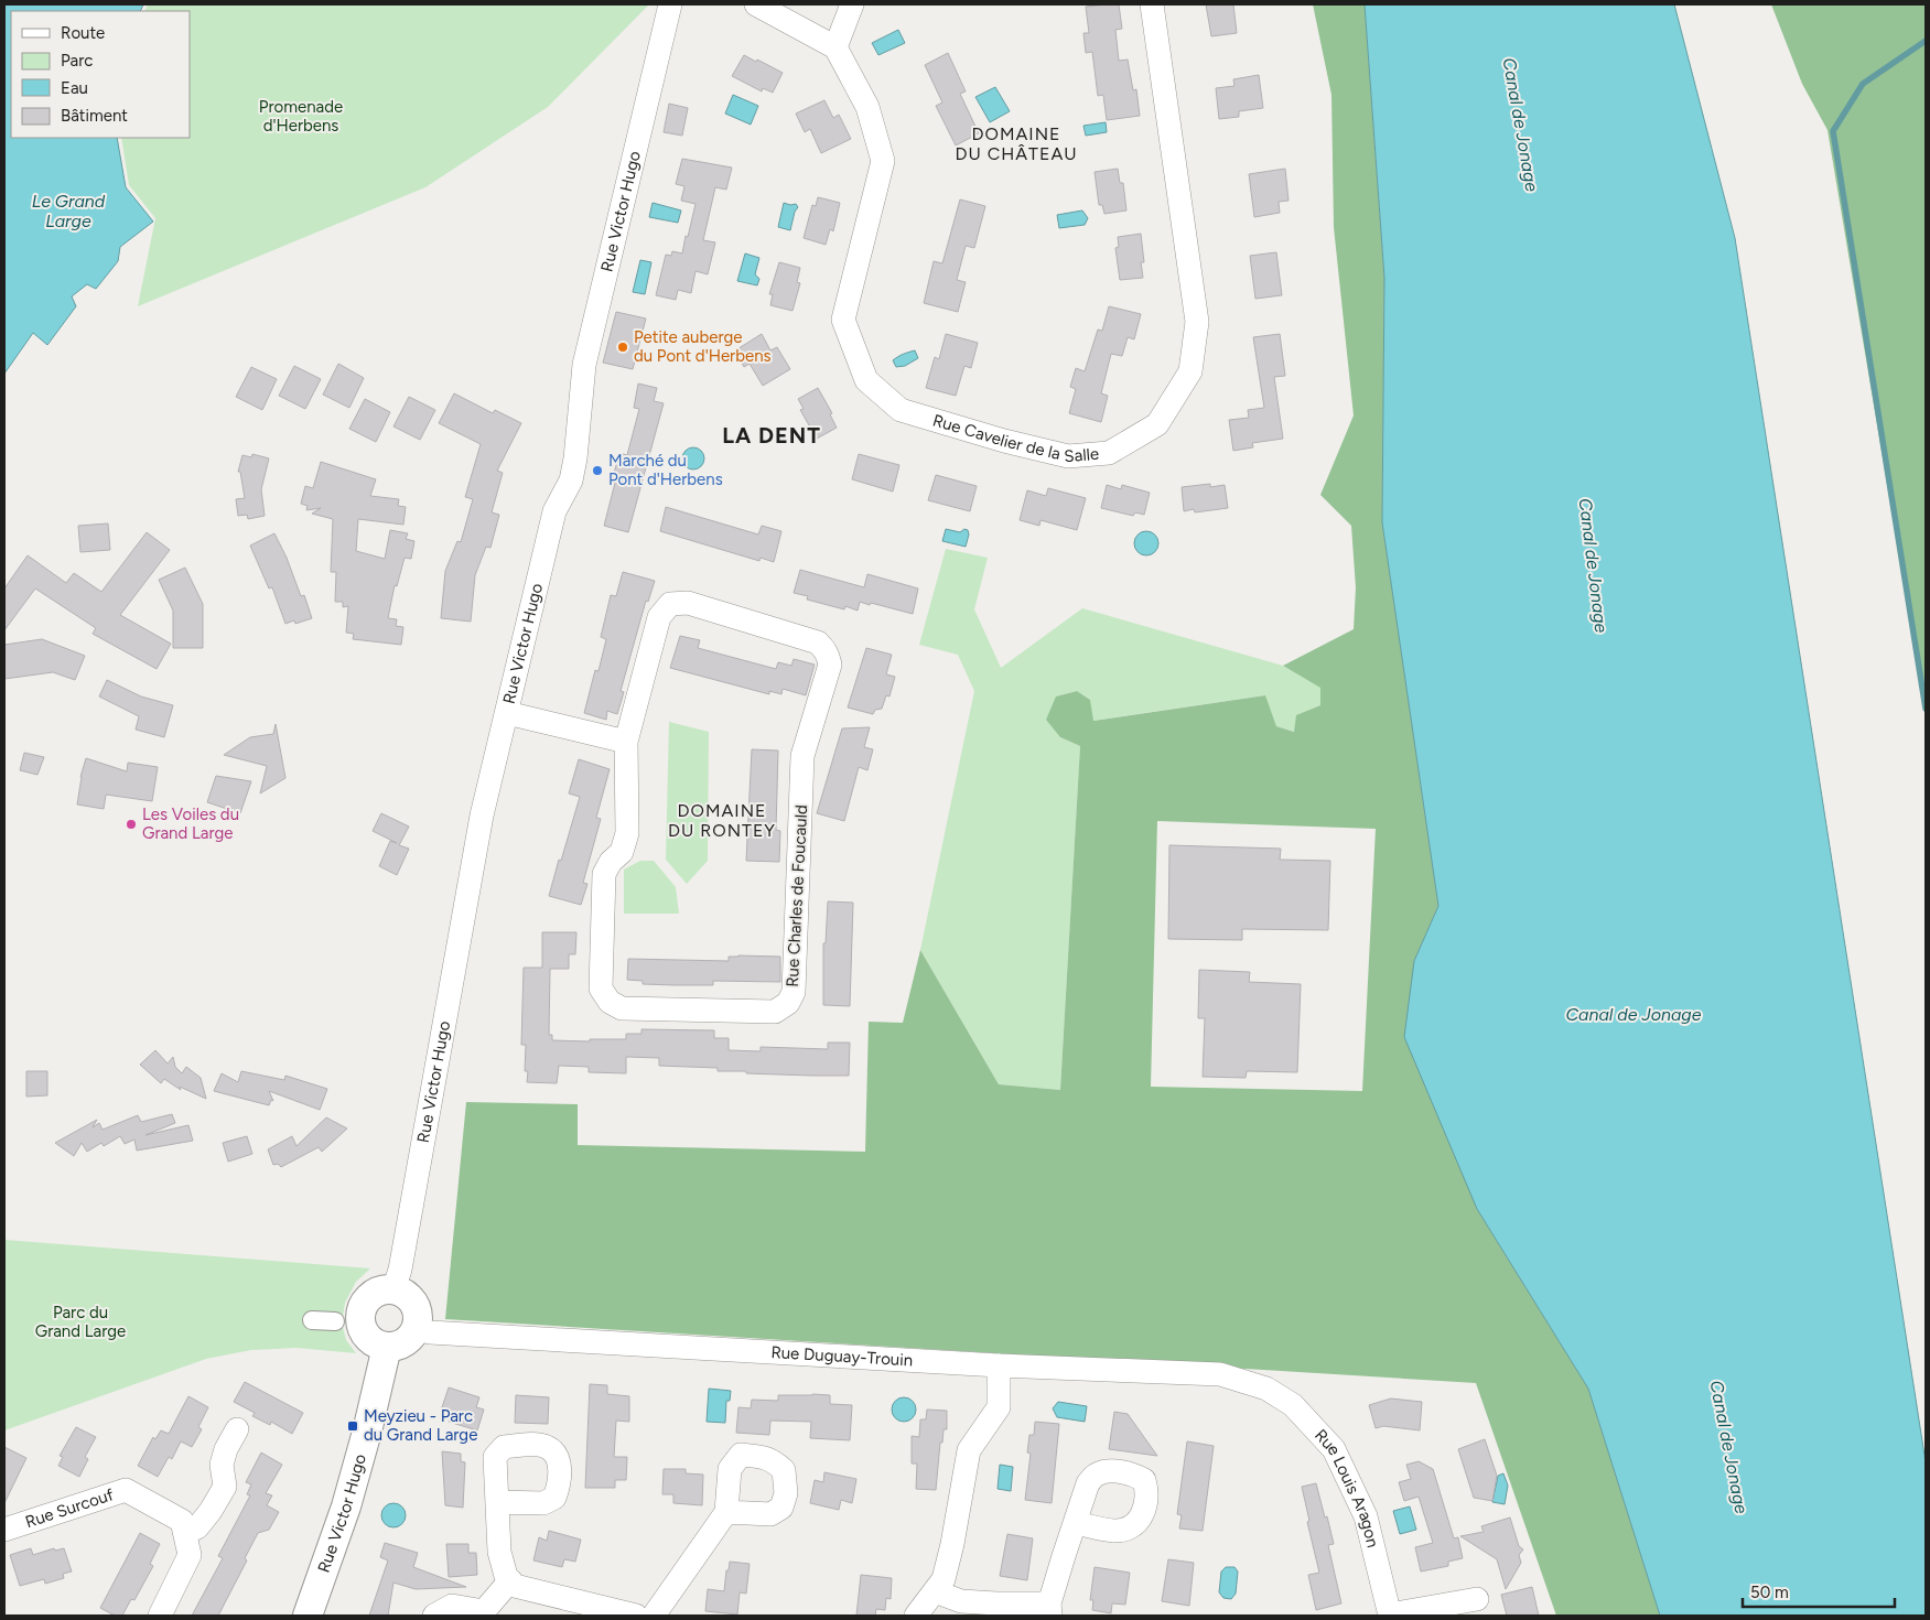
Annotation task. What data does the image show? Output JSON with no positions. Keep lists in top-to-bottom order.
{
  "streets": {
    "street": [
      "Rue Victor Hugo",
      "Rue Cavelier de la Salle",
      "Rue Charles de Foucauld",
      "Rue Duguay-Trouin",
      "Rue Louis Aragon",
      "Rue Surcouf"
    ]
  },
  "crossings": [
    ["Rue Victor Hugo", "Rue Duguay-Trouin"],
    ["Rue Duguay-Trouin", "Rue Louis Aragon"]
  ],
  "districts": ["DOMAINE DU CHÂTEAU", "LA DENT", "DOMAINE DU RONTEY"],
  "water": ["Canal de Jonage", "Le Grand Large"],
  "parks": ["Promenade d'Herbens", "Parc du Grand Large"],
  "places": {
    "other": ["Petite auberge du Pont d'Herbens", "Marché du Pont d'Herbens", "Les Voiles du Grand Large"],
    "transit": ["Meyzieu - Parc du Grand Large"]
  },
  "legend": [
    "Route",
    "Parc",
    "Eau",
    "Bâtiment"
  ],
  "scale_bar": "50 m"
}
